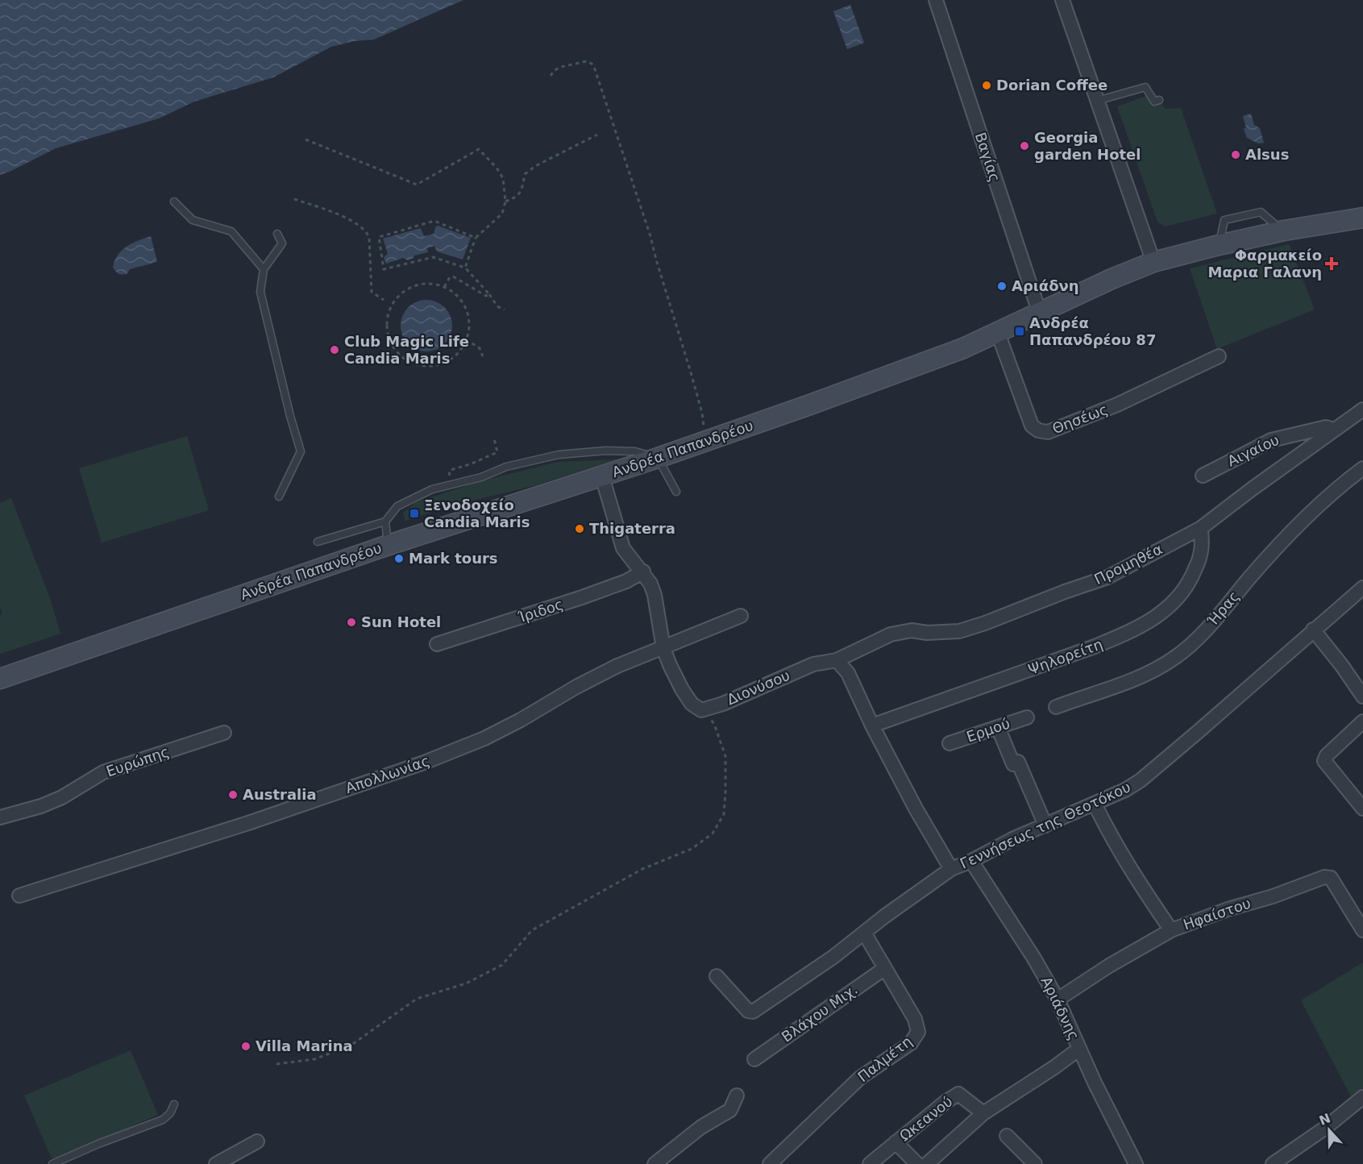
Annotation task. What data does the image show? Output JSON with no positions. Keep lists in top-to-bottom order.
{
  "streets": {
    "main road": ["Ανδρέα Παπανδρέου"],
    "street": [
      "Βαγίας",
      "Θησέως",
      "Αιγαίου",
      "Προμηθέα",
      "Ήρας",
      "Ίριδος",
      "Ψηλορείτη",
      "Διονύσου",
      "Ερμού",
      "Ευρώπης",
      "Απολλωνίας",
      "Γεννήσεως της Θεοτόκου",
      "Ηφαίστου",
      "Αριάδνης",
      "Βλάχου Μιχ.",
      "Παλμέτη",
      "Ωκεανού"
    ]
  },
  "crossings": [
    ["Βαγίας", "Ανδρέα Παπανδρέου"],
    ["Θησέως", "Ανδρέα Παπανδρέου"],
    ["Αιγαίου", "Προμηθέα"],
    ["Προμηθέα", "Ψηλορείτη"],
    ["Προμηθέα", "Διονύσου"],
    ["Γεννήσεως της Θεοτόκου", "Αριάδνης"],
    ["Γεννήσεως της Θεοτόκου", "Παλμέτη"],
    ["Ηφαίστου", "Αριάδνης"],
    ["Βλάχου Μιχ.", "Παλμέτη"]
  ],
  "places": {
    "other": [
      "Dorian Coffee",
      "Georgia garden Hotel",
      "Alsus",
      "Αριάδνη",
      "Club Magic Life Candia Maris",
      "Thigaterra",
      "Mark tours",
      "Sun Hotel",
      "Australia",
      "Villa Marina"
    ],
    "health": ["Φαρμακείο Μαρια Γαλανη"],
    "transit": ["Ανδρέα Παπανδρέου 87", "Ξενοδοχείο Candia Maris"]
  },
  "north": "top"
}
